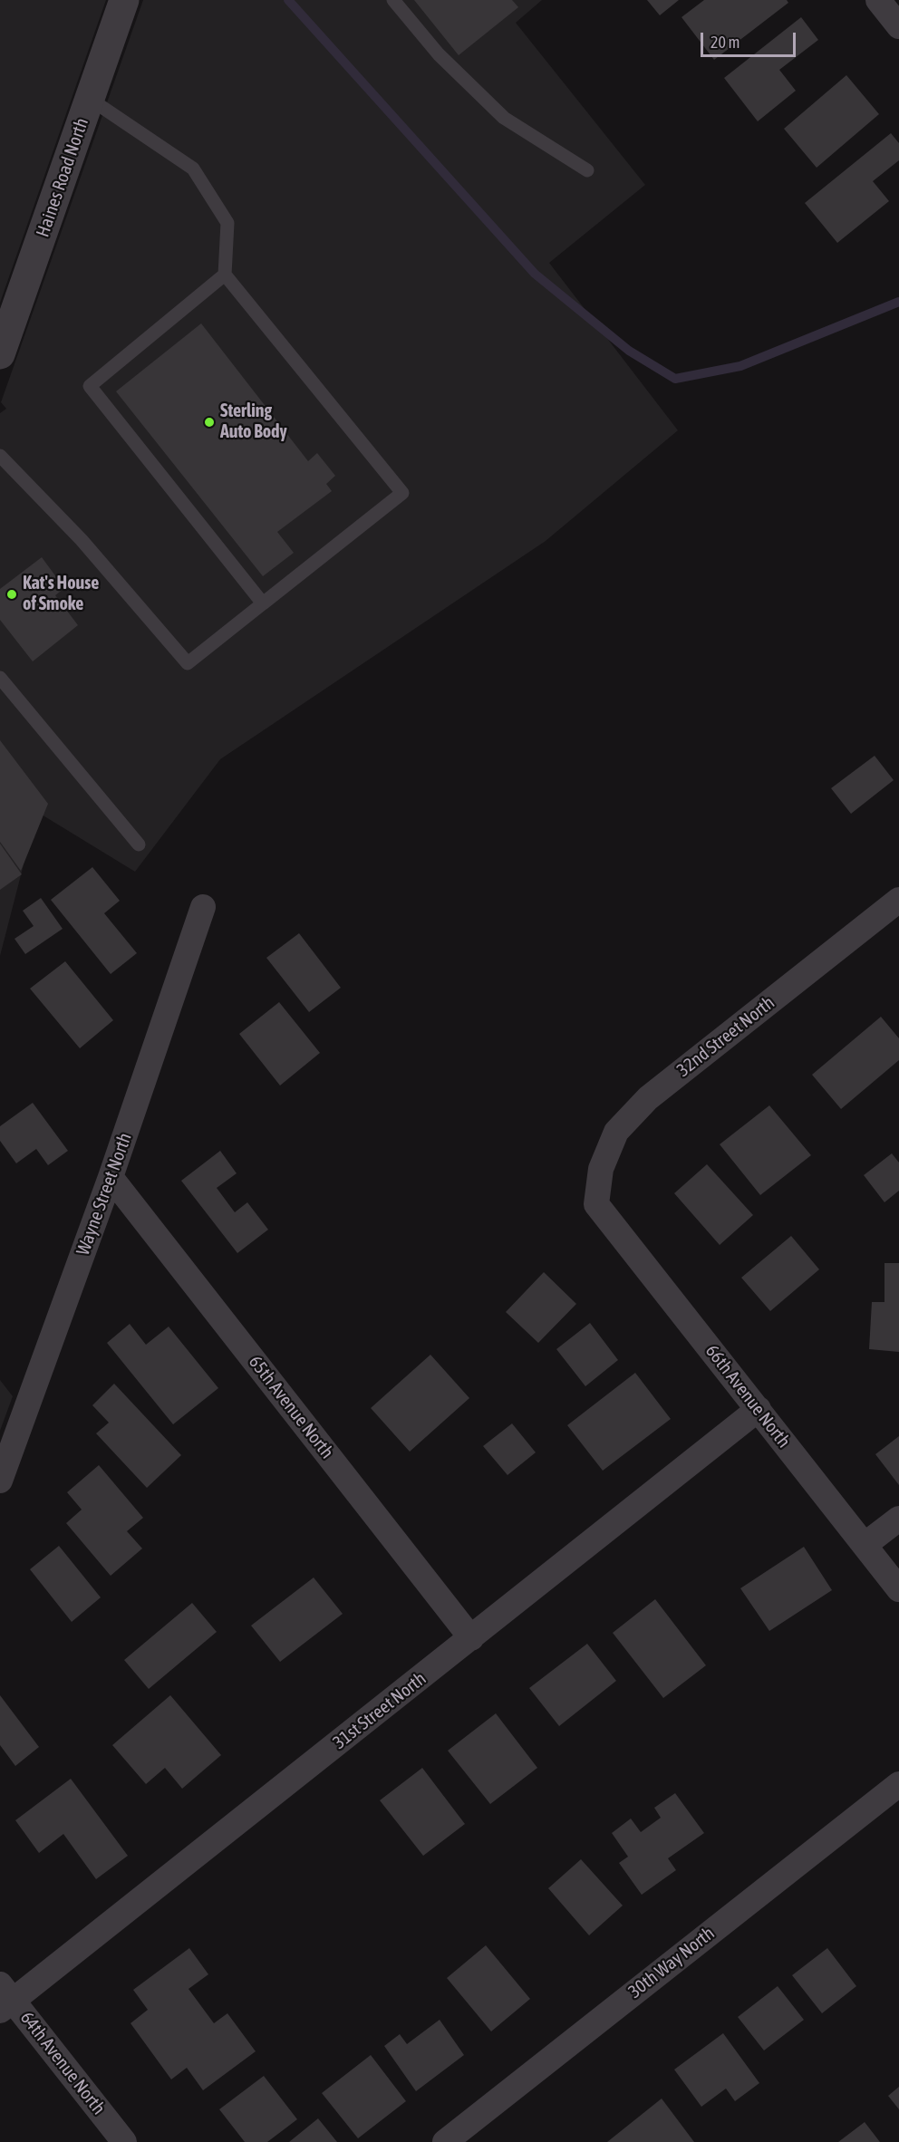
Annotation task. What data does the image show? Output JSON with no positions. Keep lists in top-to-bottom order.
{
  "streets": {
    "street": [
      "Haines Road North",
      "32nd Street North",
      "Wayne Street North",
      "66th Avenue North",
      "65th Avenue North",
      "31st Street North",
      "30th Way North",
      "64th Avenue North"
    ]
  },
  "crossings": [
    ["32nd Street North", "66th Avenue North"],
    ["Wayne Street North", "65th Avenue North"],
    ["66th Avenue North", "31st Street North"],
    ["65th Avenue North", "31st Street North"],
    ["31st Street North", "64th Avenue North"]
  ],
  "places": ["Sterling Auto Body", "Kat's House of Smoke"],
  "scale_bar": "20 m"
}
